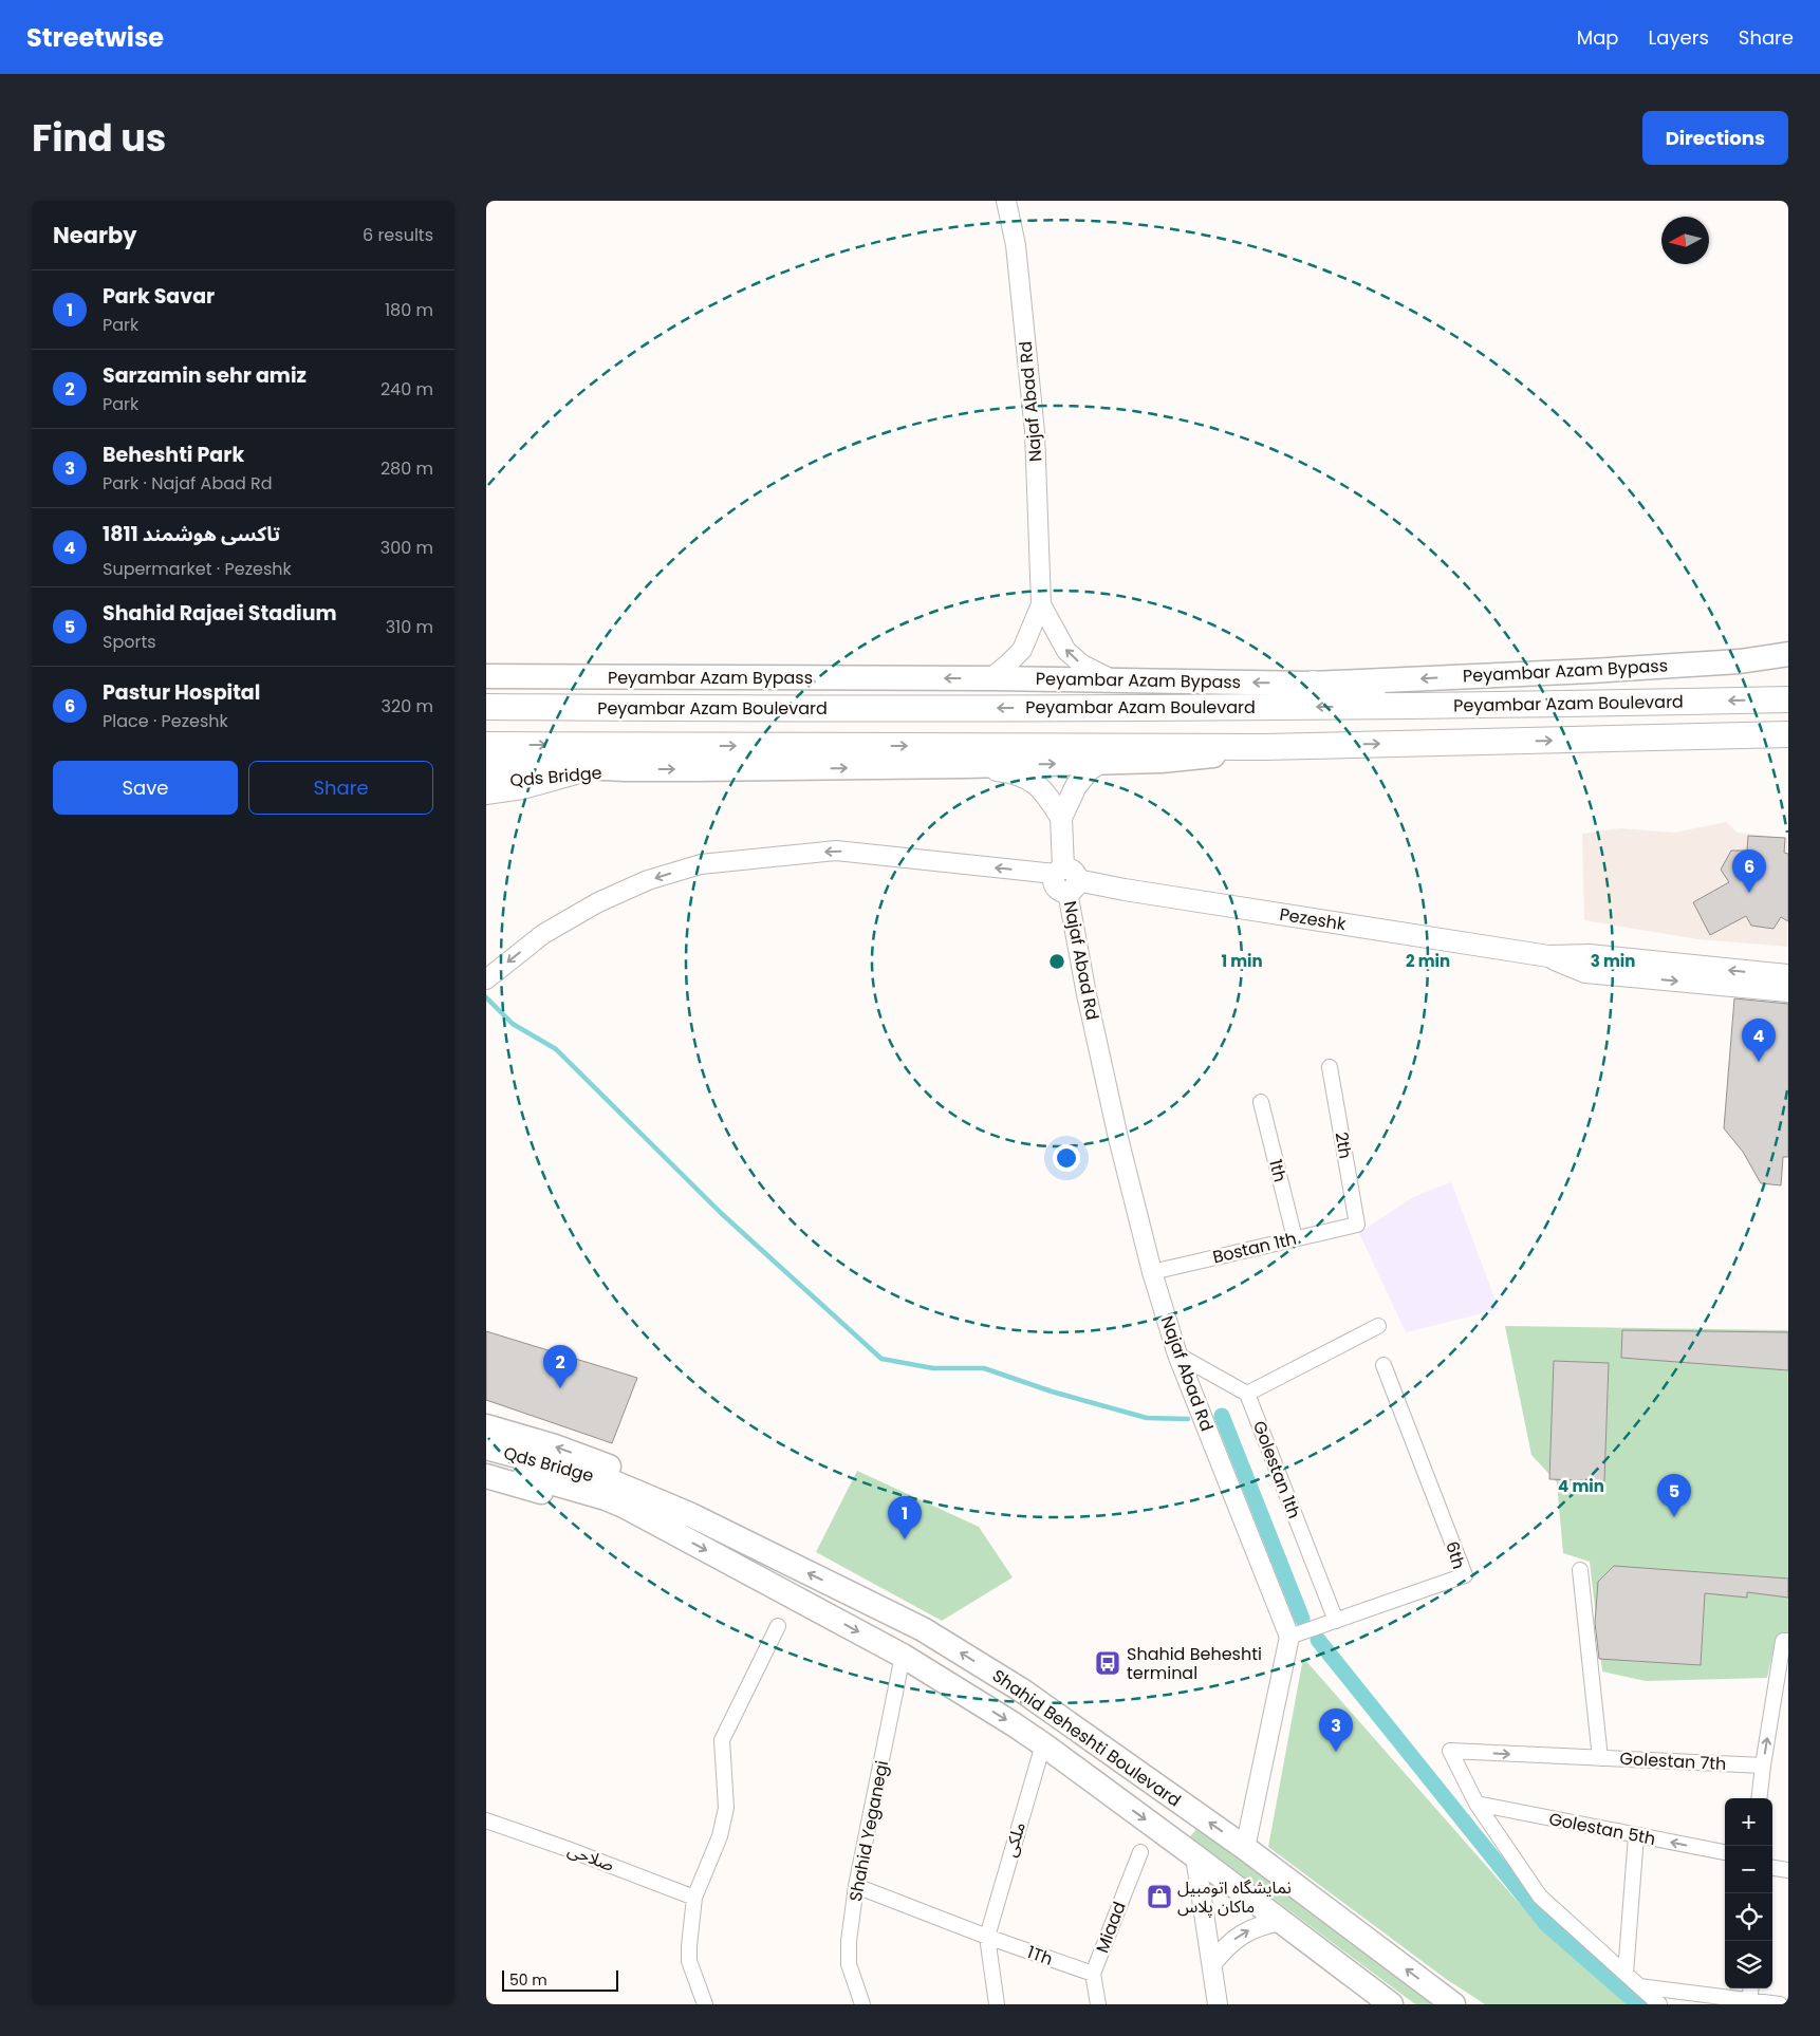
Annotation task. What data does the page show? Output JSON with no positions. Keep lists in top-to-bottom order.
{
  "streets": {
    "highway": ["Peyambar Azam Boulevard"],
    "main road": [
      "Najaf Abad Rd",
      "Peyambar Azam Bypass",
      "Qds Bridge",
      "Pezeshk",
      "Shahid Beheshti Boulevard"
    ],
    "street": [
      "2th",
      "1th",
      "Bostan 1th",
      "Golestan 1th",
      "6th",
      "Golestan 7th",
      "Golestan 5th",
      "Shahid Yeganegi",
      "ملکی",
      "صلاحی",
      "Miaad",
      "1Th"
    ]
  },
  "crossings": [
    ["Najaf Abad Rd", "Pezeshk"],
    ["Najaf Abad Rd", "Bostan 1th"],
    ["Najaf Abad Rd", "6th"],
    ["Peyambar Azam Boulevard", "Qds Bridge"],
    ["Qds Bridge", "Shahid Beheshti Boulevard"],
    ["2th", "Bostan 1th"],
    ["1th", "Bostan 1th"],
    ["Golestan 1th", "6th"],
    ["Shahid Beheshti Boulevard", "Shahid Yeganegi"],
    ["Shahid Beheshti Boulevard", "ملکی"],
    ["Golestan 7th", "Golestan 5th"],
    ["Shahid Yeganegi", "1Th"],
    ["ملکی", "1Th"],
    ["Miaad", "1Th"]
  ],
  "one_way": ["Peyambar Azam Bypass", "Golestan 5th"],
  "places": {
    "bus stop": ["Shahid Beheshti terminal"],
    "shop": ["نمایشگاه اتومبیل ماکان پلاس"]
  },
  "scale_bar": "50 m",
  "north": "left",
  "page": {
    "header": "Streetwise",
    "nav": ["Map", "Layers", "Share"],
    "title": "Find us",
    "buttons": [
      "Directions",
      ["Save", "Share"]
    ],
    "heading": ["Nearby", "6 results"],
    "list": [
      {
        "mark": "1",
        "name": "Park Savar",
        "note": "Park",
        "value": "180 m"
      },
      {
        "mark": "2",
        "name": "Sarzamin sehr amiz",
        "note": "Park",
        "value": "240 m"
      },
      {
        "mark": "3",
        "name": "Beheshti Park",
        "note": "Park · Najaf Abad Rd",
        "value": "280 m"
      },
      {
        "mark": "4",
        "name": "تاکسی هوشمند 1811",
        "note": "Supermarket · Pezeshk",
        "value": "300 m"
      },
      {
        "mark": "5",
        "name": "Shahid Rajaei Stadium",
        "note": "Sports",
        "value": "310 m"
      },
      {
        "mark": "6",
        "name": "Pastur Hospital",
        "note": "Place · Pezeshk",
        "value": "320 m"
      }
    ],
    "pins": [
      "6",
      "4",
      "2",
      "5",
      "1",
      "3"
    ],
    "map_buttons": ["+", "−"],
    "scale": "50 m"
  },
  "rings": [
    "1 min",
    "2 min",
    "3 min",
    "4 min"
  ]
}
